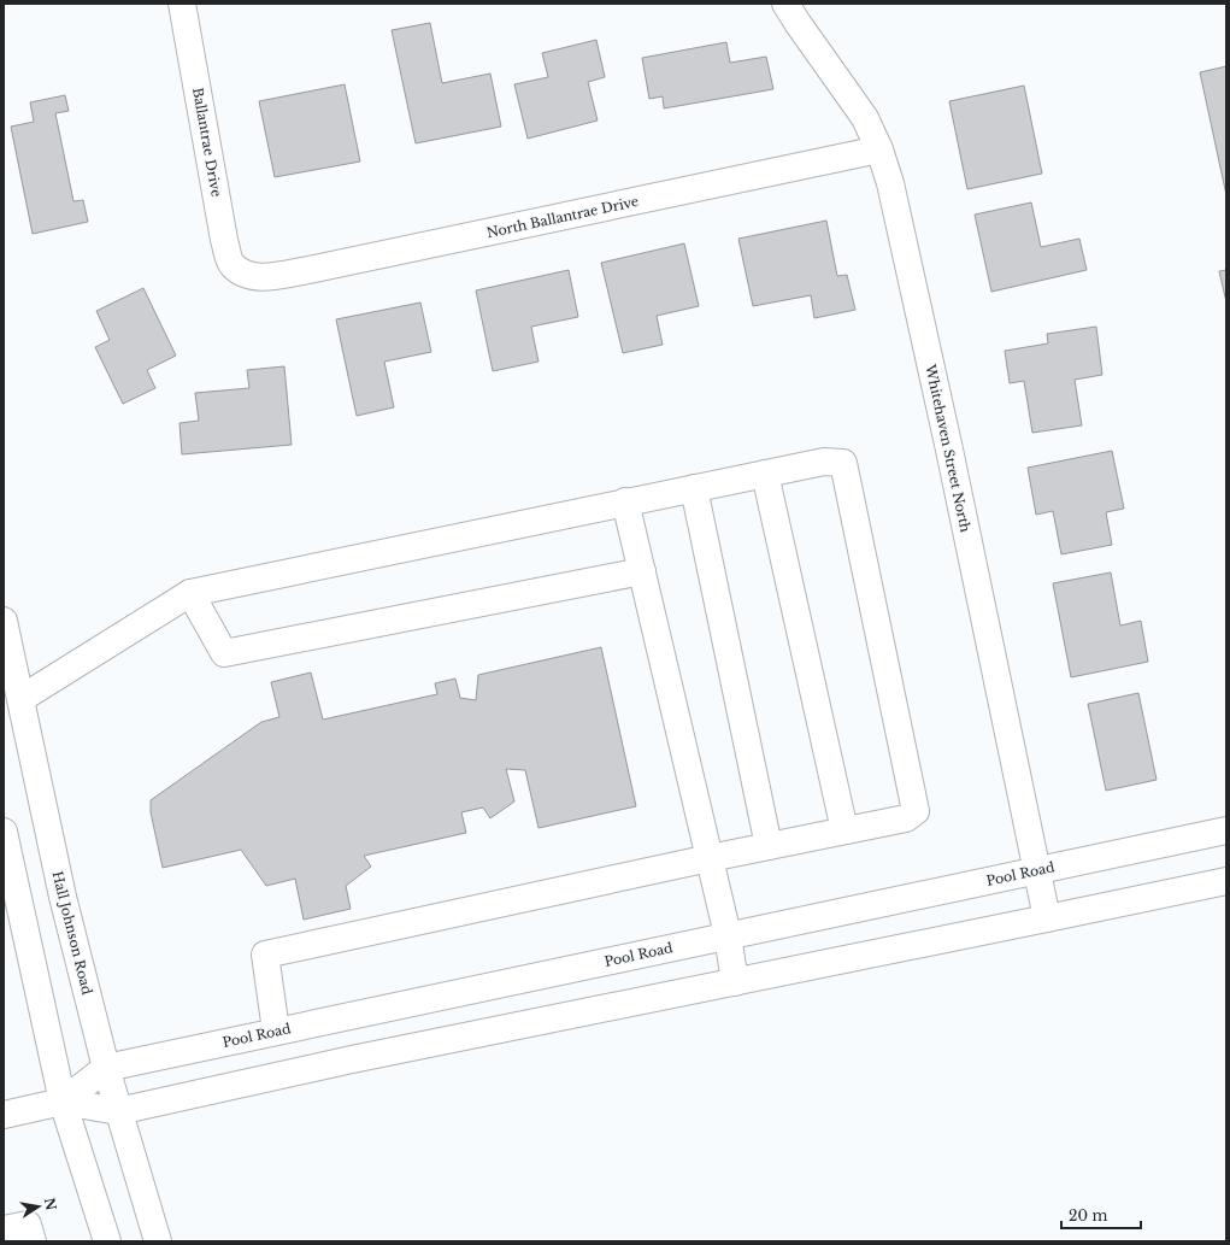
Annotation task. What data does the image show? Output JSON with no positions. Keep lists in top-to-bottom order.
{
  "streets": {
    "main road": [
      "Ballantrae Drive",
      "North Ballantrae Drive",
      "Whitehaven Street North",
      "Pool Road",
      "Hall Johnson Road"
    ]
  },
  "crossings": [
    ["Ballantrae Drive", "North Ballantrae Drive"],
    ["North Ballantrae Drive", "Whitehaven Street North"],
    ["Whitehaven Street North", "Pool Road"],
    ["Pool Road", "Hall Johnson Road"]
  ],
  "scale_bar": "20 m",
  "north": "right"
}
